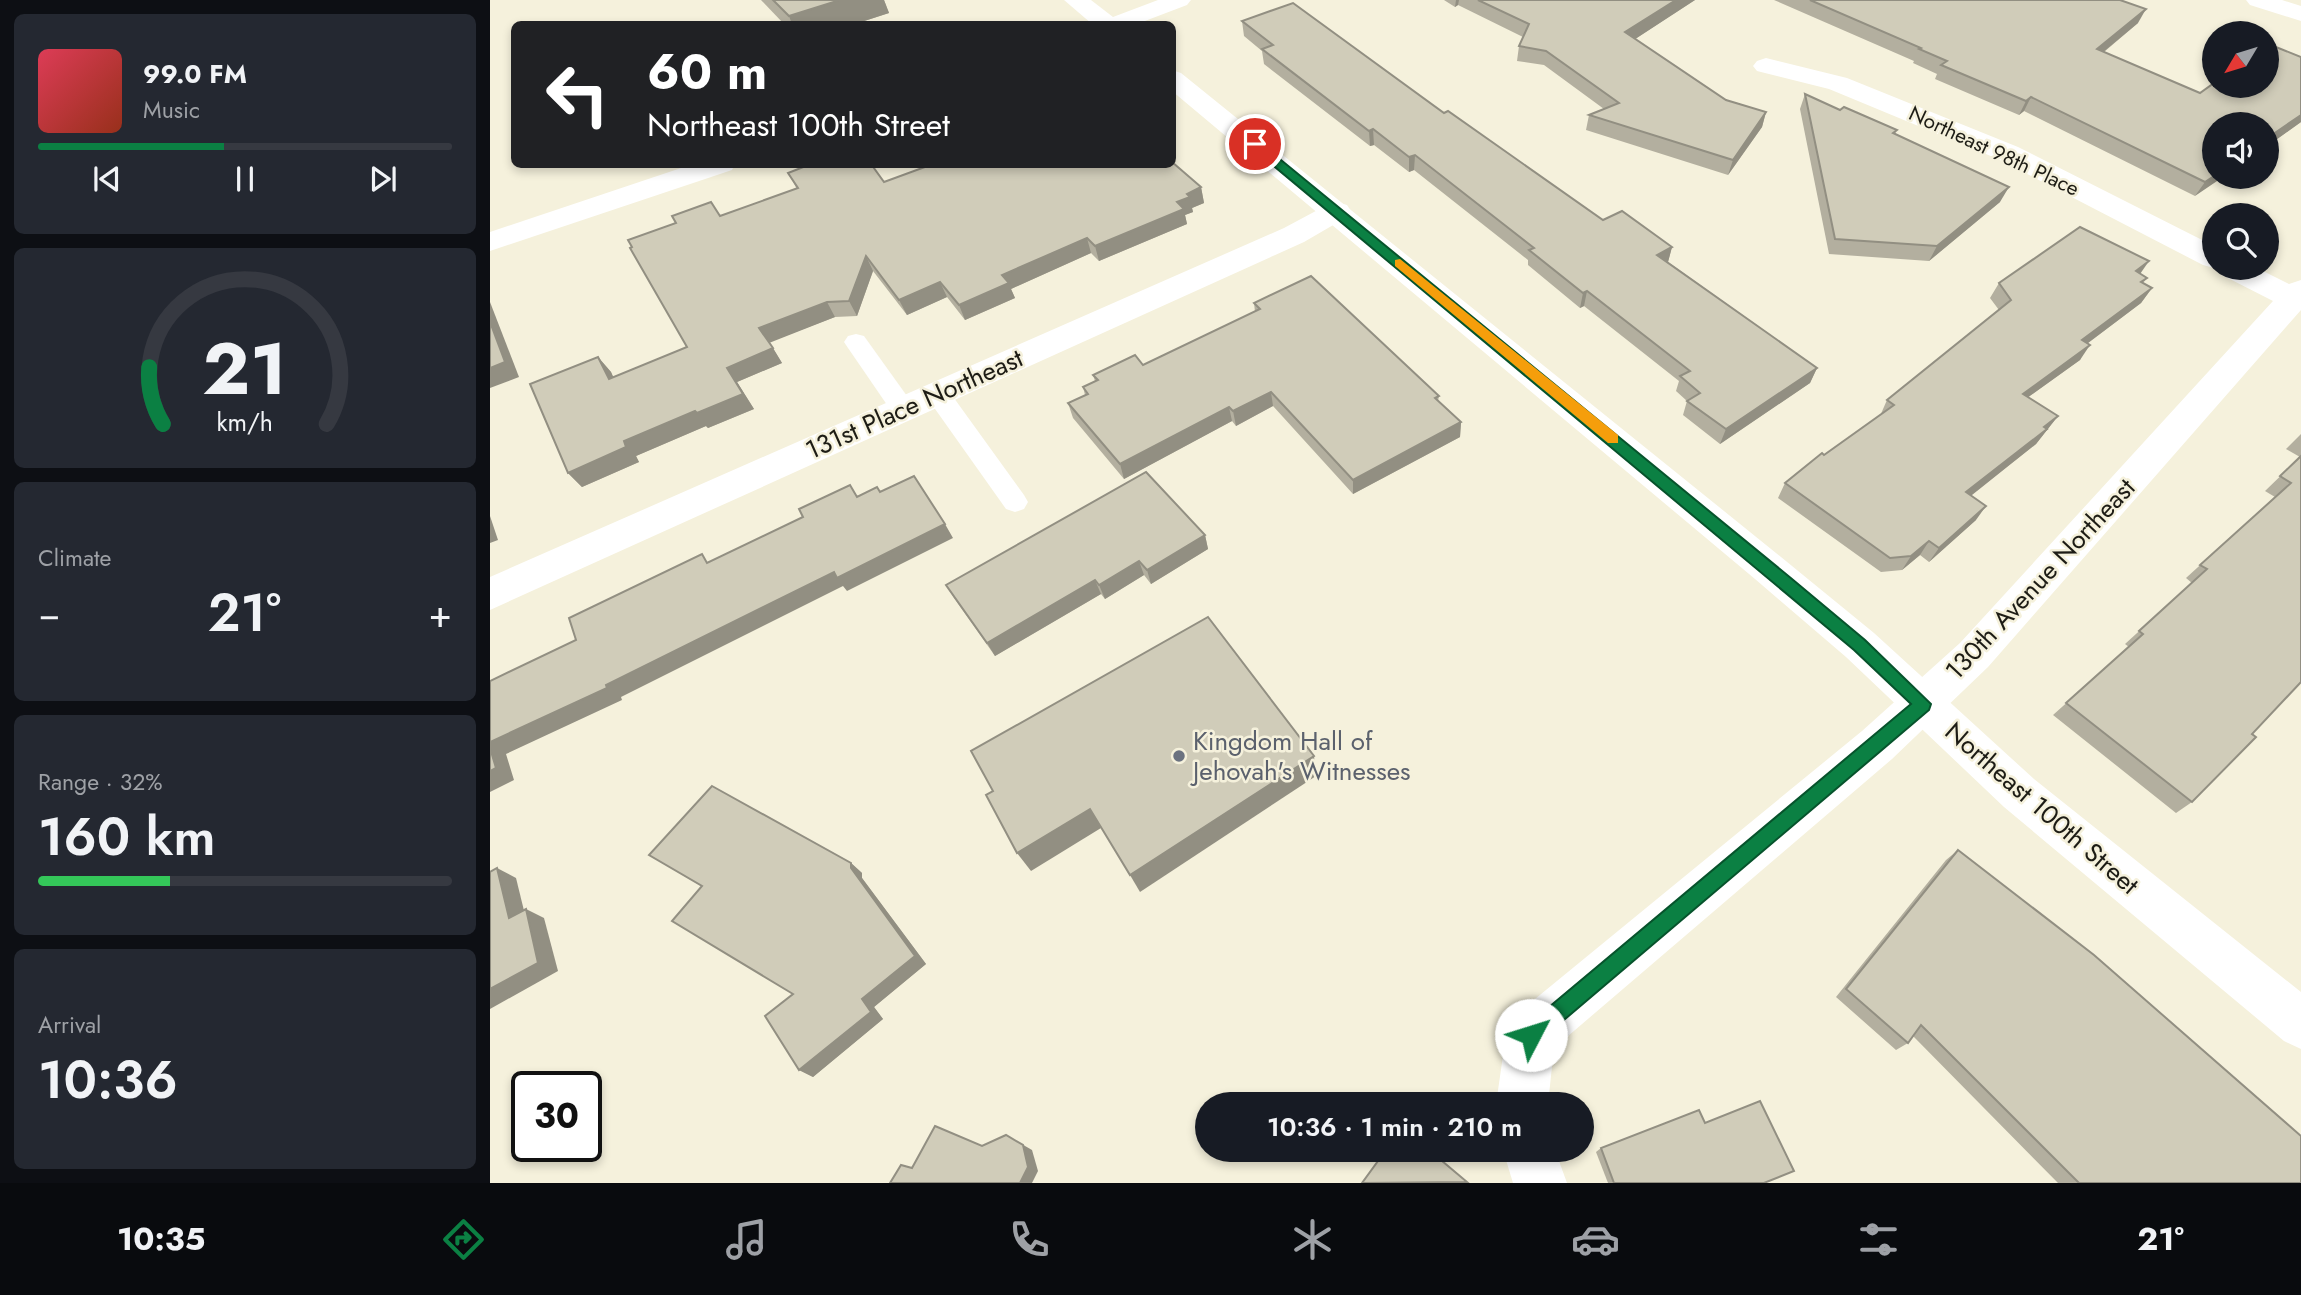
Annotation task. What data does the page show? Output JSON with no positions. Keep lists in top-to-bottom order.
{
  "streets": {
    "street": [
      "Northeast 98th Place",
      "131st Place Northeast",
      "130th Avenue Northeast",
      "Northeast 100th Street"
    ]
  },
  "crossings": [
    ["131st Place Northeast", "Northeast 100th Street"],
    ["130th Avenue Northeast", "Northeast 100th Street"]
  ],
  "places": ["Kingdom Hall of Jehovah's Witnesses"],
  "north": "bottom left",
  "page": {
    "turn": ["60 m", "Northeast 100th Street"],
    "song": ["99.0 FM", "Music"],
    "tile": [
      "Climate",
      ["Range · 32%", "160 km"],
      ["Arrival", "10:36"]
    ],
    "heat": ["−", "21°", "+"],
    "limit": "30",
    "trip": "10:36 · 1 min · 210 m",
    "tabs": ["10:35", "21°"],
    "gauge": ["21", "km/h"]
  }
}
